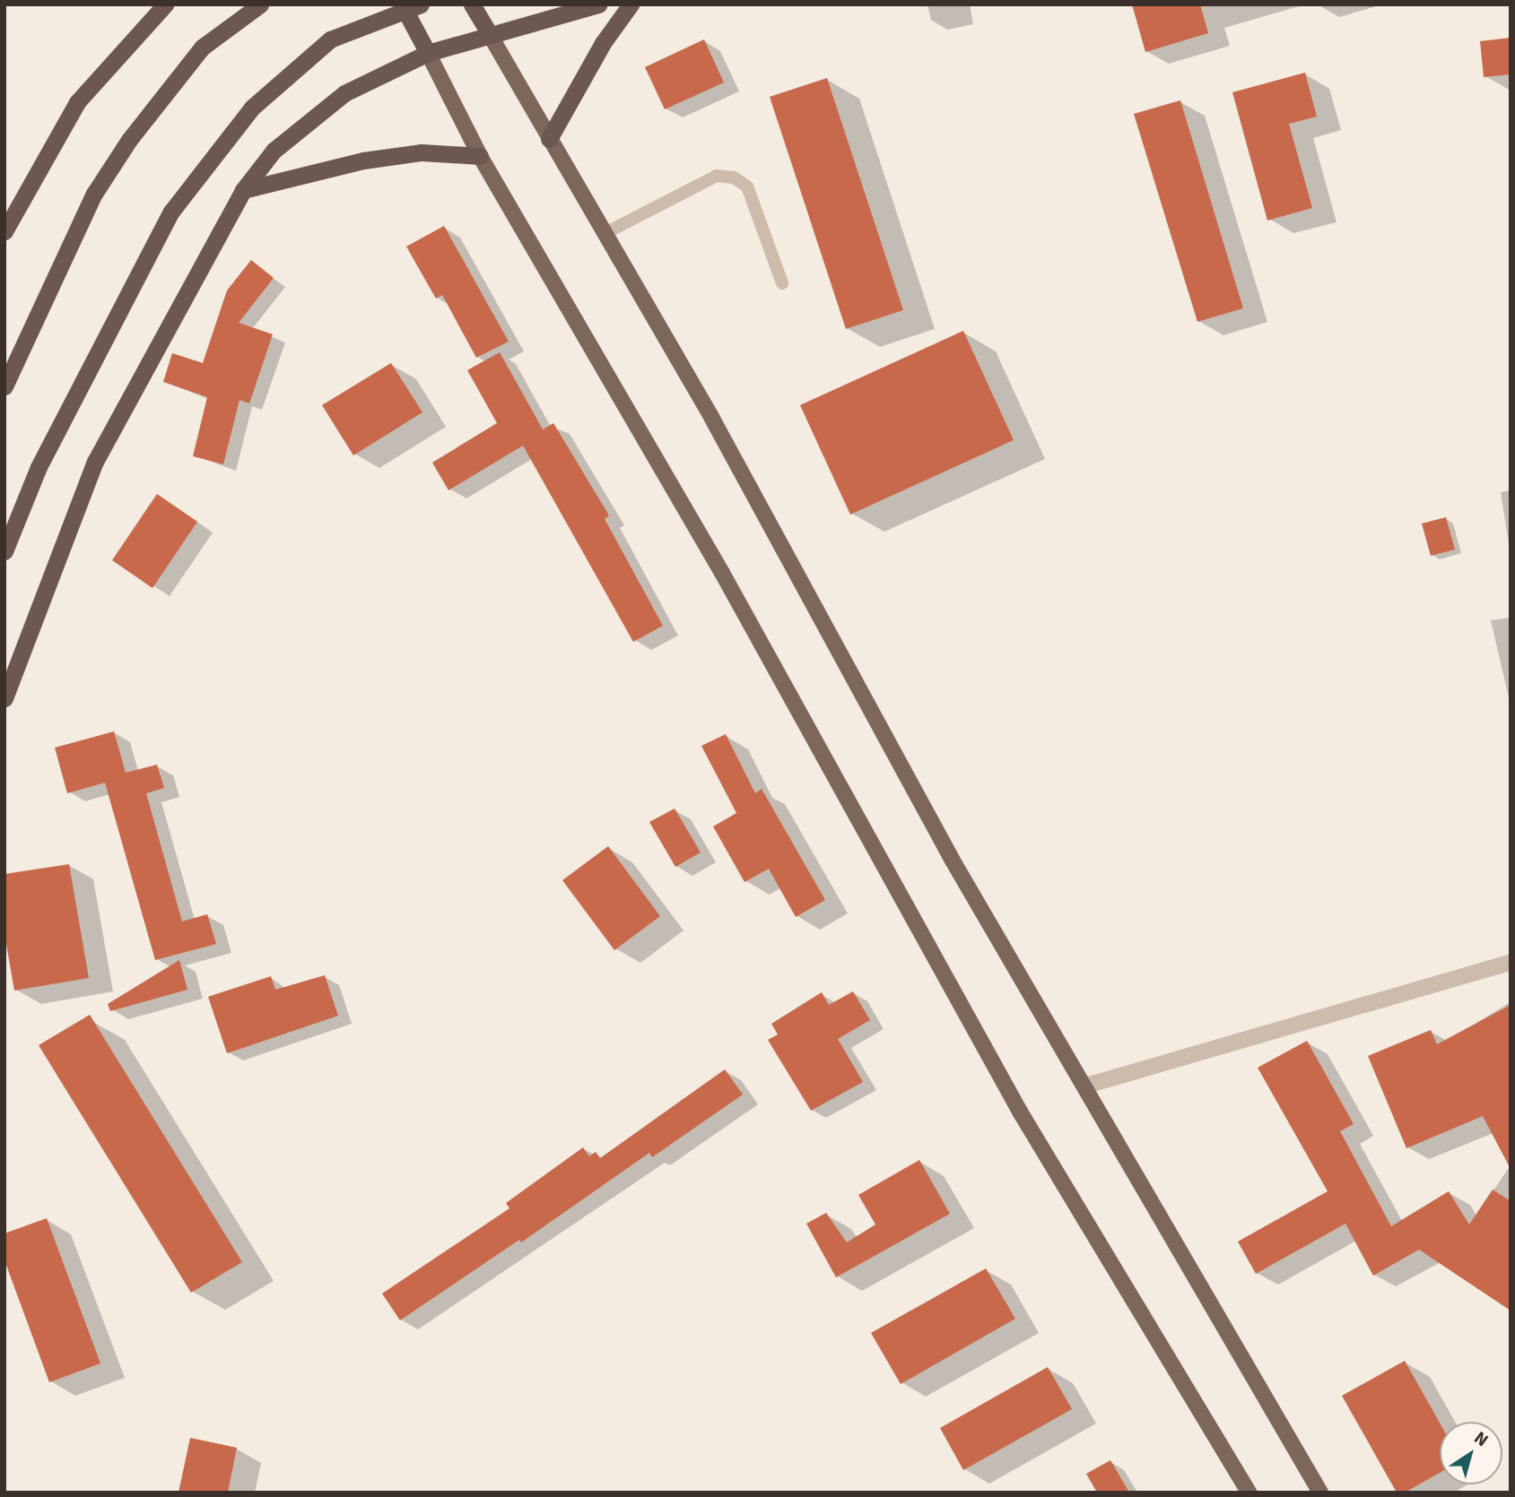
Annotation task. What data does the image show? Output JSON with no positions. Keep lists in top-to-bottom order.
{
  "north": "top right"
}
